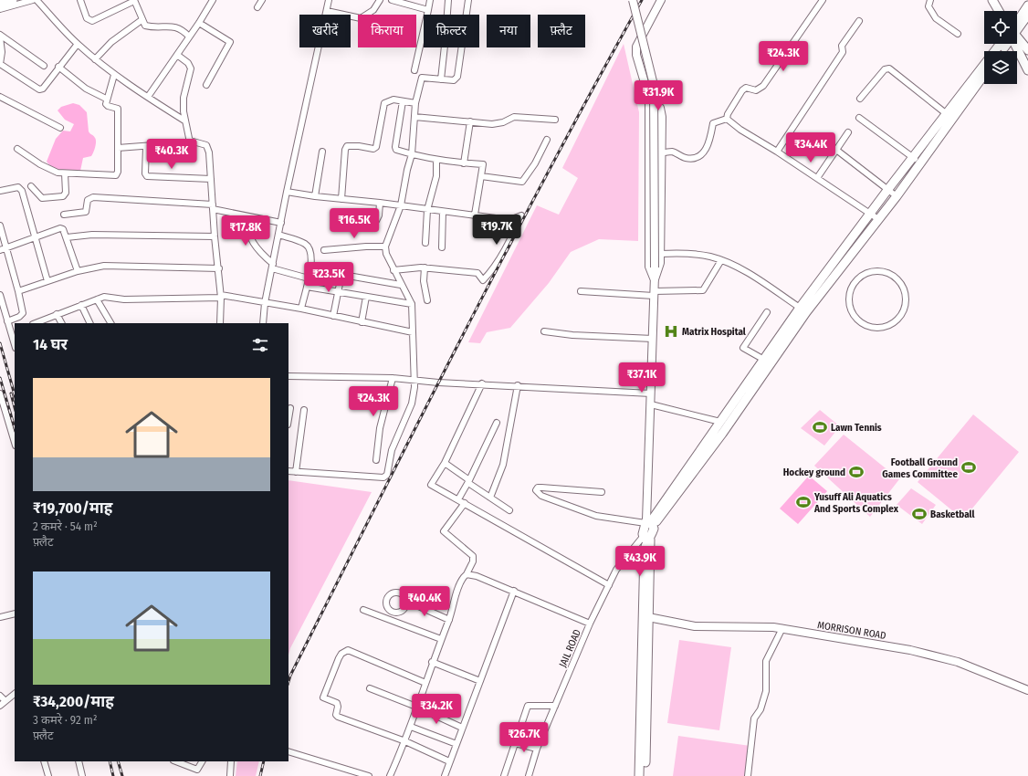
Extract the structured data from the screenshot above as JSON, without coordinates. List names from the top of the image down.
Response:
{
  "streets": {
    "street": ["MORRISON ROAD", "JAIL ROAD"]
  },
  "places": {
    "hospital": ["Matrix Hospital"],
    "sports": [
      "Lawn Tennis",
      "Football Ground Games Committee",
      "Hockey ground",
      "Yusuff Ali Aquatics And Sports Complex",
      "Basketball"
    ]
  },
  "page": {
    "chip": [
      "खरीदें",
      "किराया",
      "फ़िल्टर",
      "नया",
      "फ़्लैट"
    ],
    "price": [
      "₹24.3K",
      "₹31.9K",
      "₹34.4K",
      "₹40.3K",
      "₹16.5K",
      "₹19.7K",
      "₹17.8K",
      "₹23.5K",
      "₹37.1K",
      "₹24.3K",
      "₹43.9K",
      "₹40.4K",
      "₹34.2K",
      "₹26.7K"
    ],
    "heading": "14 घर",
    "list": [
      {
        "name": "₹19,700/माह",
        "note": "2 कमरे · 54 m² · फ़्लैट"
      },
      {
        "name": "₹34,200/माह",
        "note": "3 कमरे · 92 m² · फ़्लैट"
      }
    ]
  }
}
